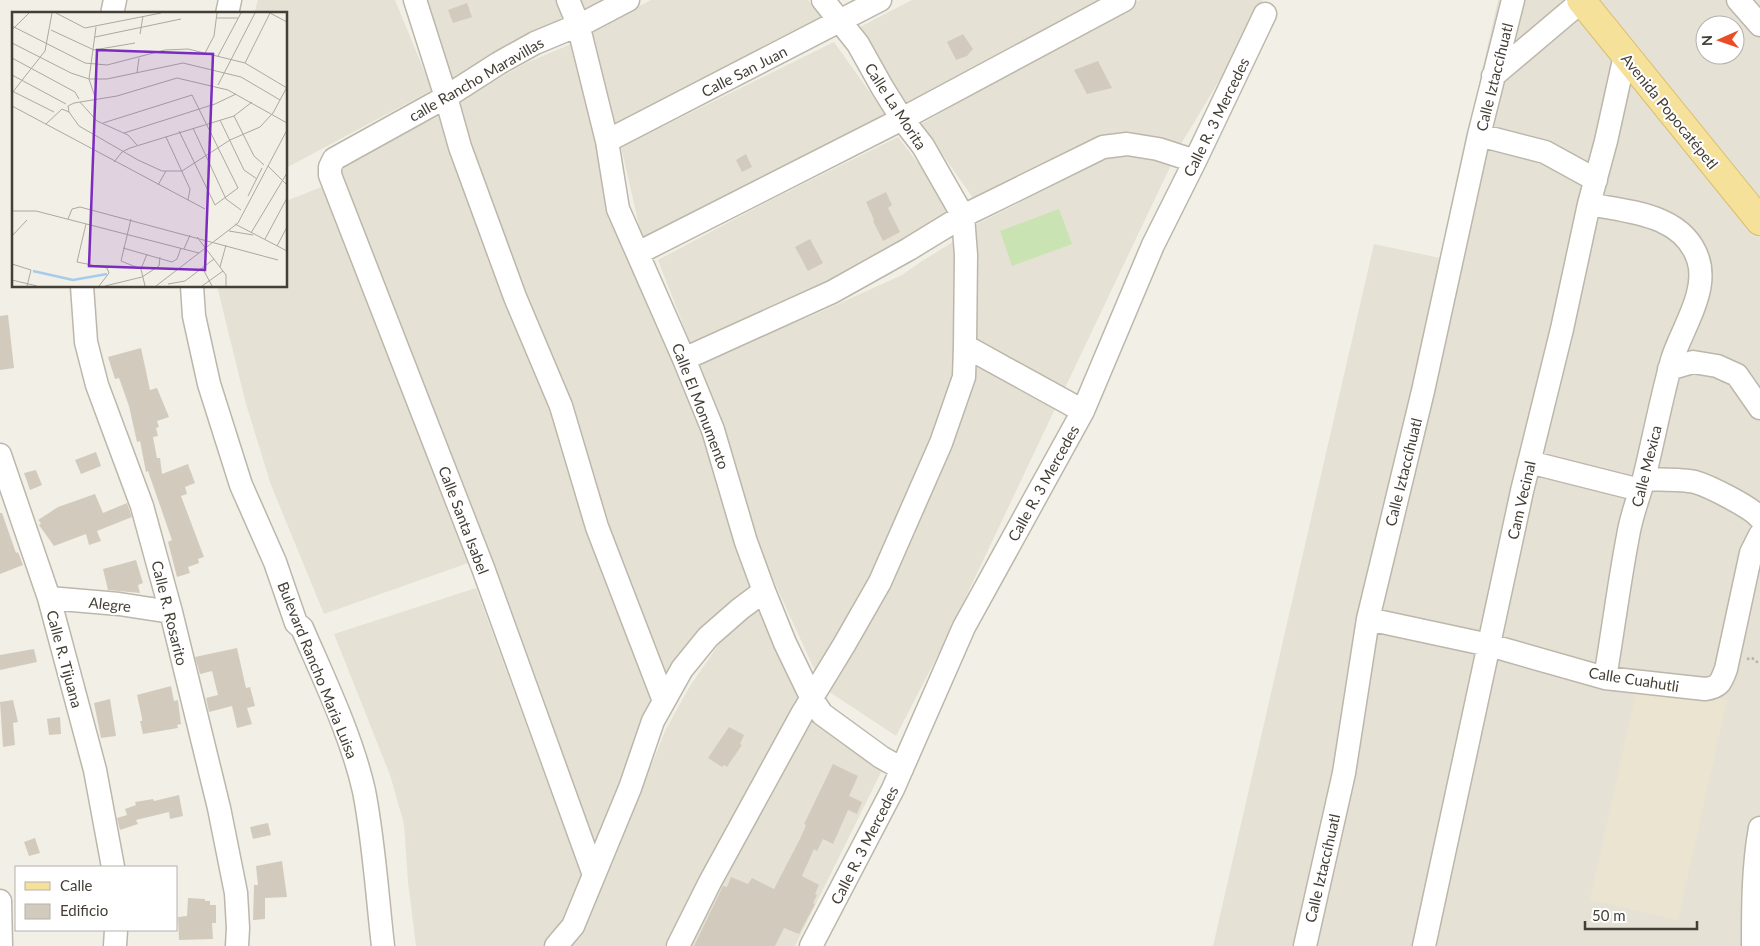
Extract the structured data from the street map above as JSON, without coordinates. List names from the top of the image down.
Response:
{
  "streets": {
    "main road": ["Avenida Popocatépetl"],
    "street": [
      "Calle San Juan",
      "Calle Iztaccíhuatl",
      "calle Rancho Maravillas",
      "Calle La Morita",
      "Calle R. 3 Mercedes",
      "Calle El Monumento",
      "Calle Mexica",
      "Cam Vecinal",
      "Calle Santa Isabel",
      "Alegre",
      "Calle R. Rosarito",
      "Calle R. Tijuana",
      "Bulevard Rancho Maria Luisa",
      "Calle Cuahutli"
    ]
  },
  "crossings": [
    ["Calle San Juan", "Calle La Morita"],
    ["Calle San Juan", "Calle El Monumento"],
    ["Calle Iztaccíhuatl", "Calle Cuahutli"],
    ["calle Rancho Maravillas", "Calle El Monumento"],
    ["calle Rancho Maravillas", "Calle Santa Isabel"],
    ["Avenida Popocatépetl", "Cam Vecinal"],
    ["Calle R. 3 Mercedes", "Calle El Monumento"],
    ["Calle Mexica", "Cam Vecinal"],
    ["Calle Mexica", "Calle Cuahutli"],
    ["Cam Vecinal", "Calle Cuahutli"],
    ["Alegre", "Calle R. Rosarito"],
    ["Alegre", "Calle R. Tijuana"]
  ],
  "legend": ["Calle", "Edificio"],
  "scale_bar": "50 m",
  "north": "left"
}
